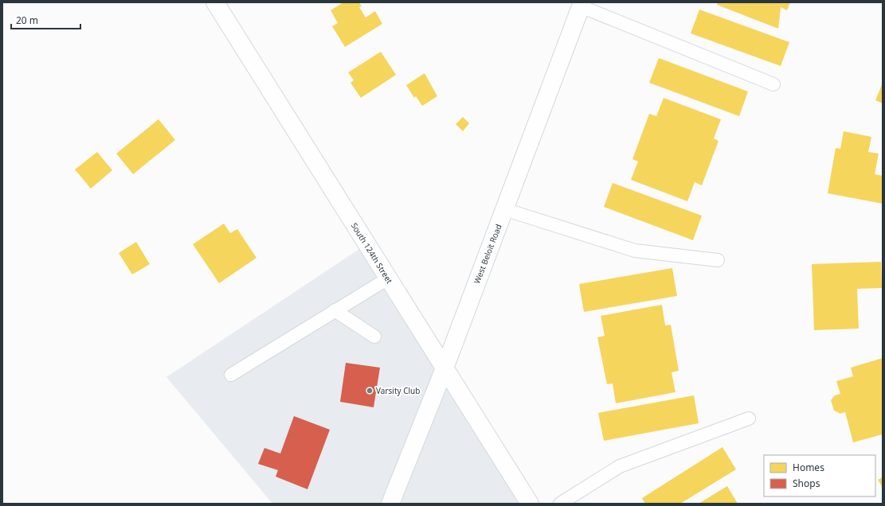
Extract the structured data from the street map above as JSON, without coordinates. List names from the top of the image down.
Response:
{
  "streets": {
    "street": ["South 124th Street", "West Beloit Road"]
  },
  "crossings": [
    ["South 124th Street", "West Beloit Road"]
  ],
  "places": ["Varsity Club"],
  "legend": ["Homes", "Shops"],
  "scale_bar": "20 m"
}
